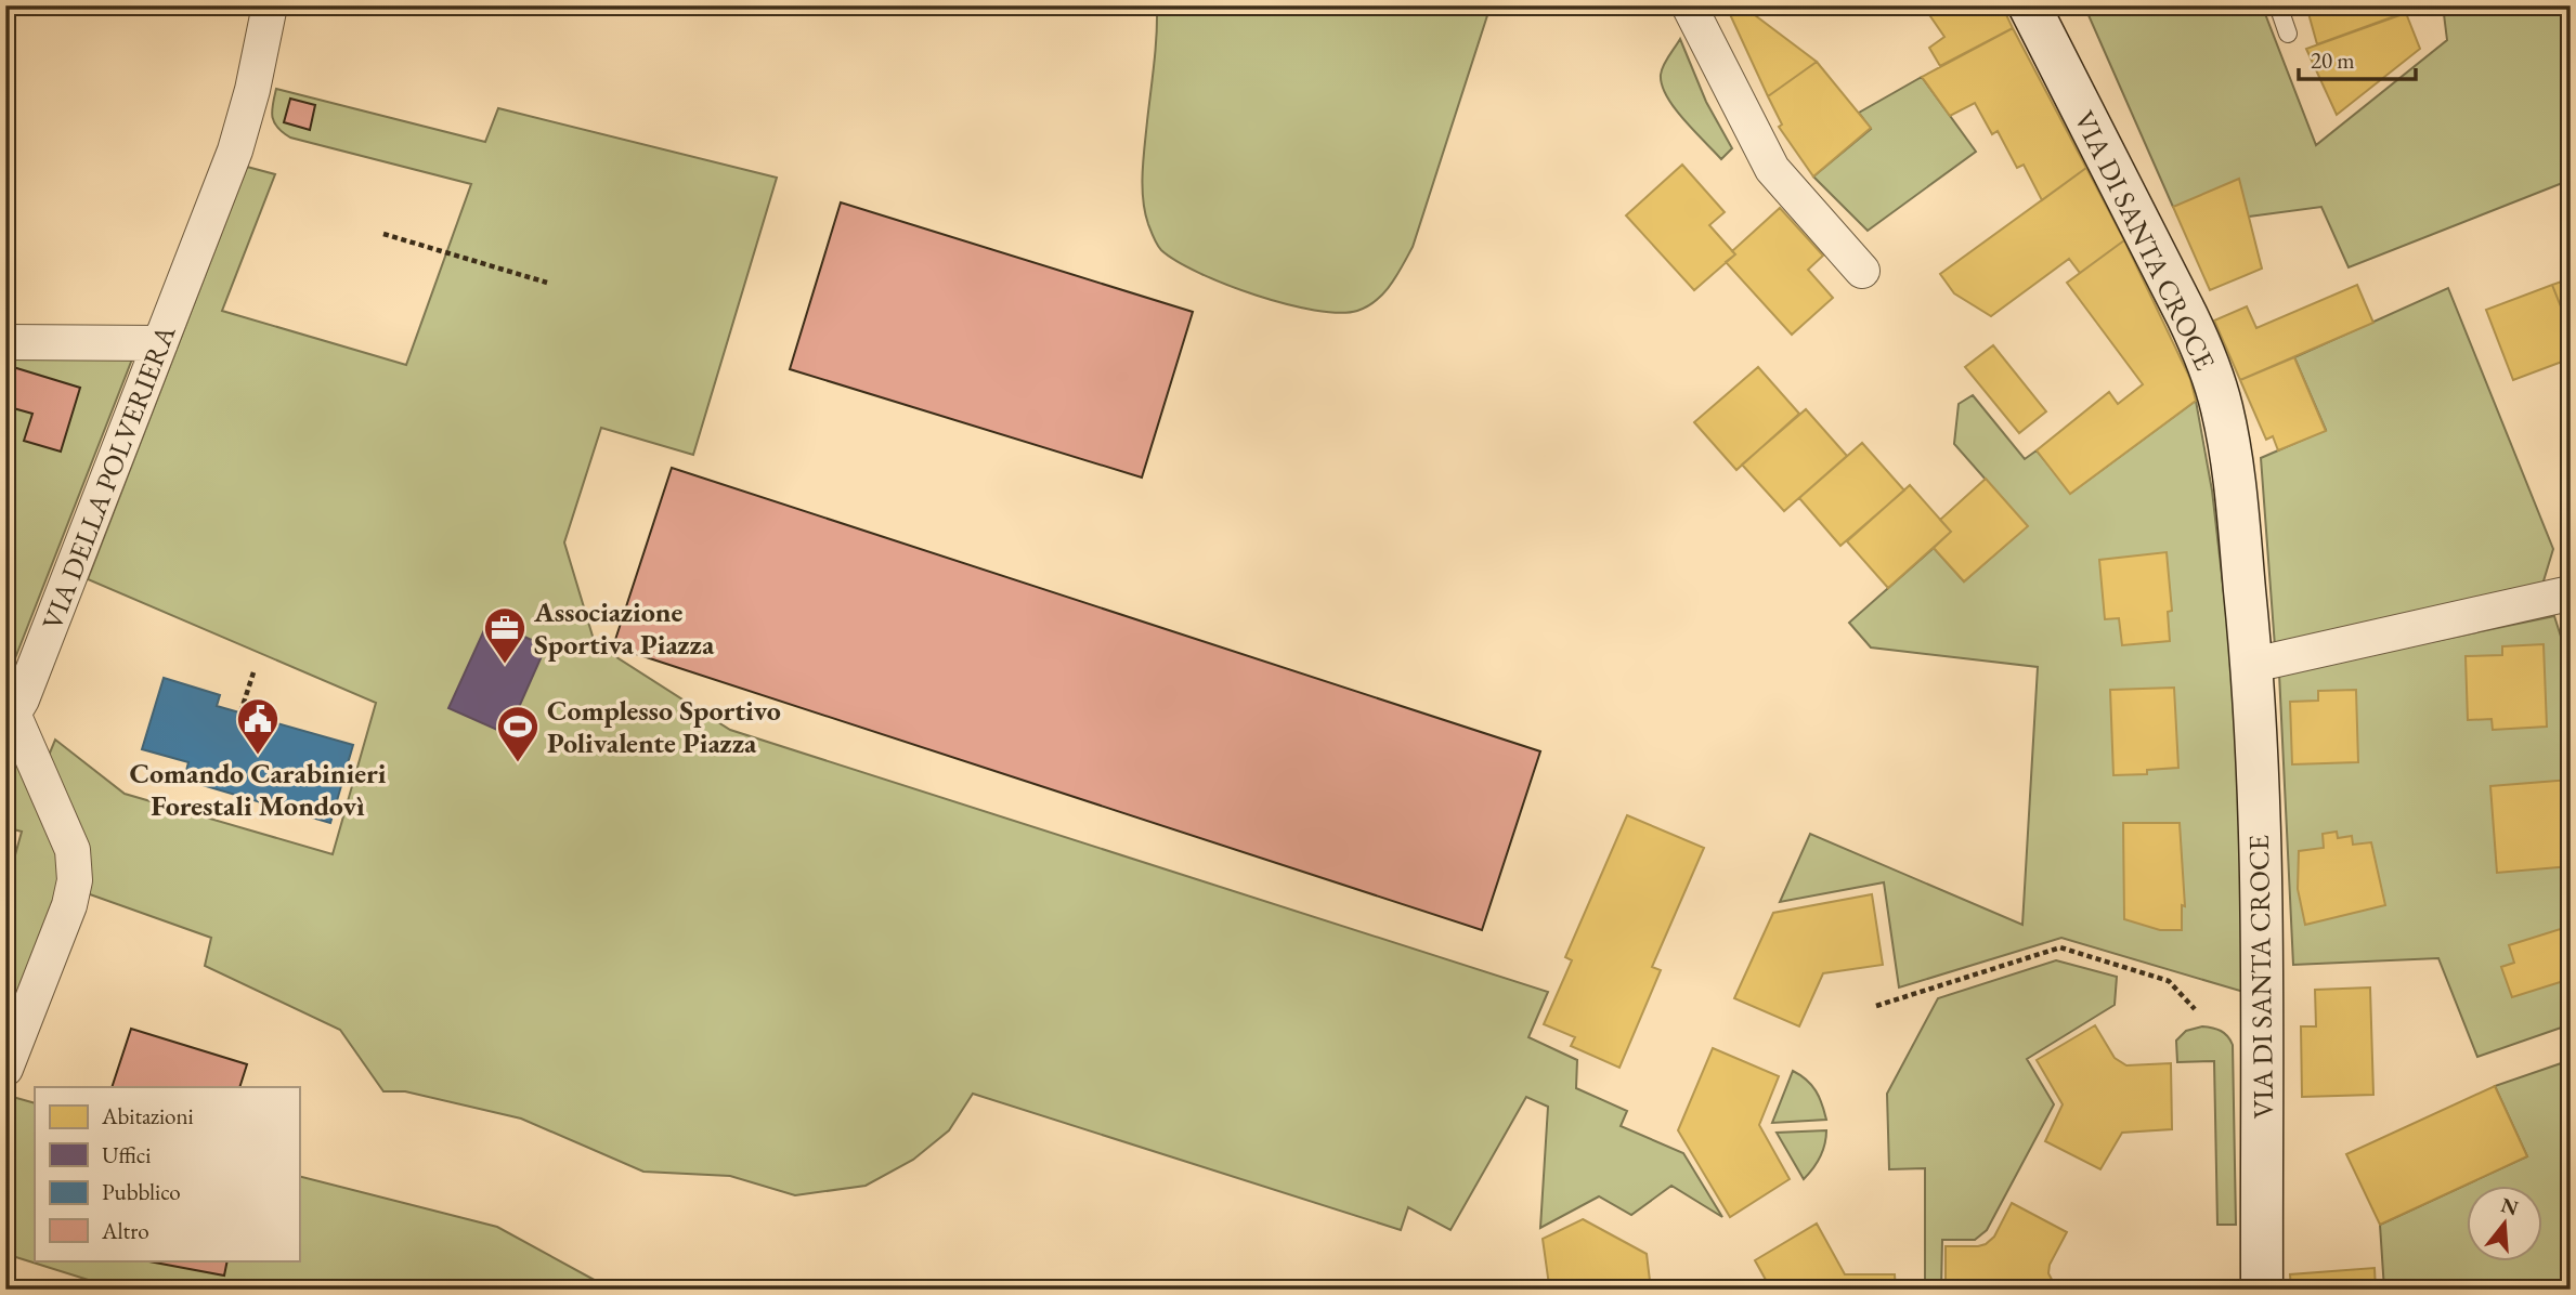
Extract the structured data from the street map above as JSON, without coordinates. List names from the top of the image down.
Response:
{
  "streets": {
    "main road": ["VIA DI SANTA CROCE"],
    "street": ["VIA DELLA POLVERIERA"]
  },
  "places": {
    "office": ["Associazione Sportiva Piazza"],
    "public building": ["Comando Carabinieri Forestali Mondovì"],
    "sports": ["Complesso Sportivo Polivalente Piazza"]
  },
  "legend": [
    "Abitazioni",
    "Uffici",
    "Pubblico",
    "Altro"
  ],
  "scale_bar": "20 m",
  "north": "top"
}
